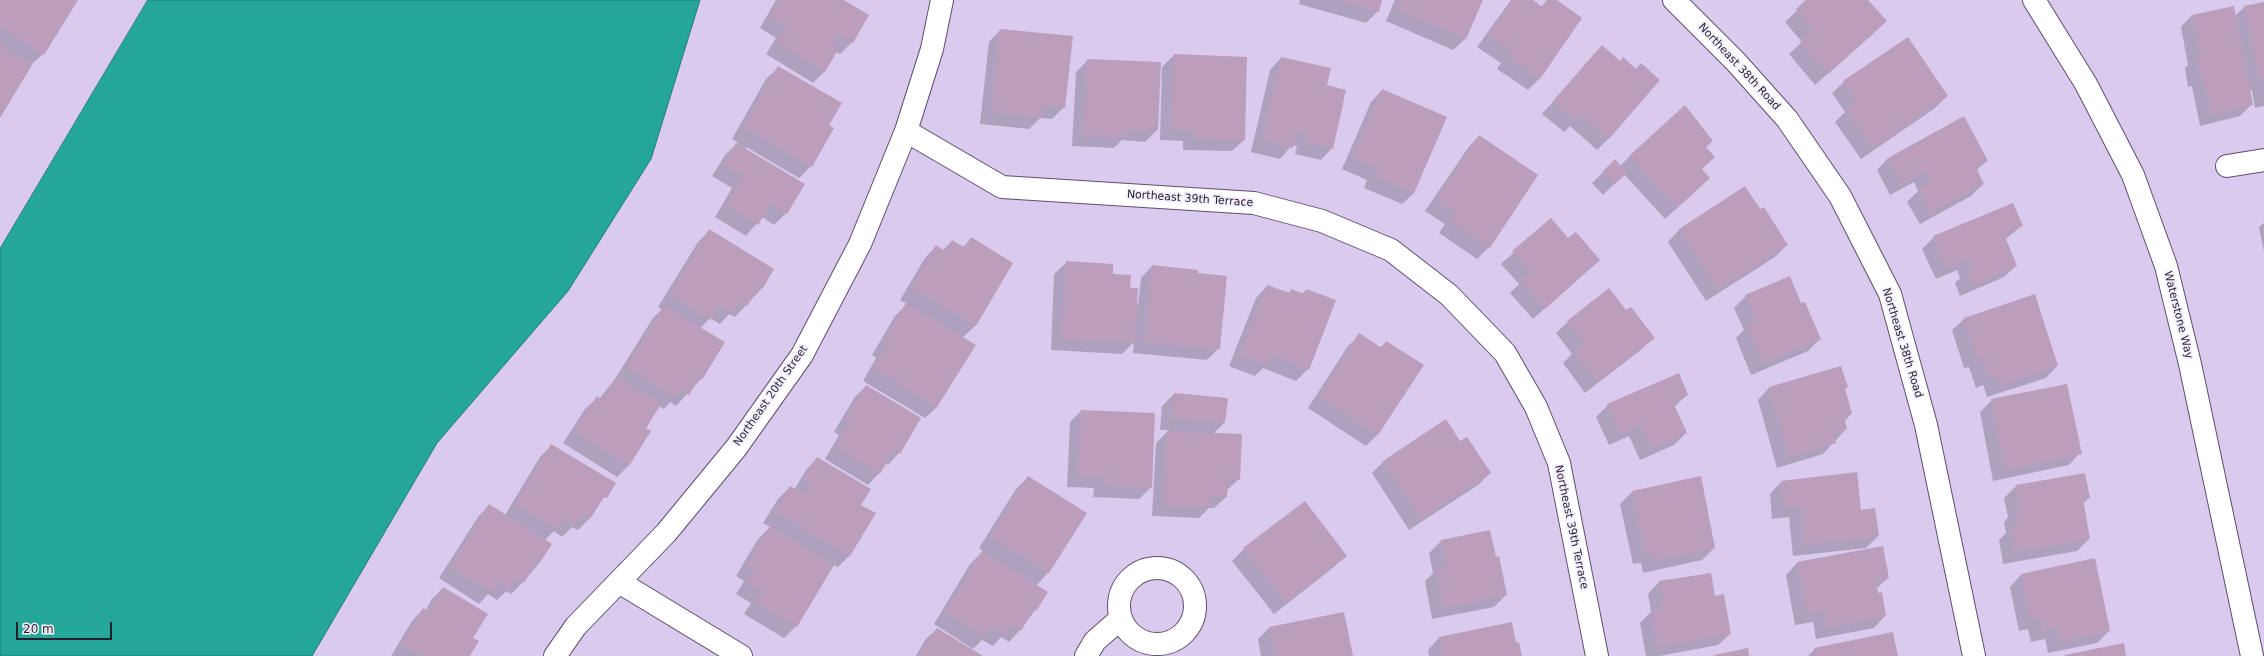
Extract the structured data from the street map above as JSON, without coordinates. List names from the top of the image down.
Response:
{
  "streets": {
    "street": [
      "Northeast 38th Road",
      "Northeast 39th Terrace",
      "Waterstone Way",
      "Northeast 20th Street"
    ]
  },
  "crossings": [
    ["Northeast 39th Terrace", "Northeast 20th Street"]
  ],
  "scale_bar": "20 m"
}
